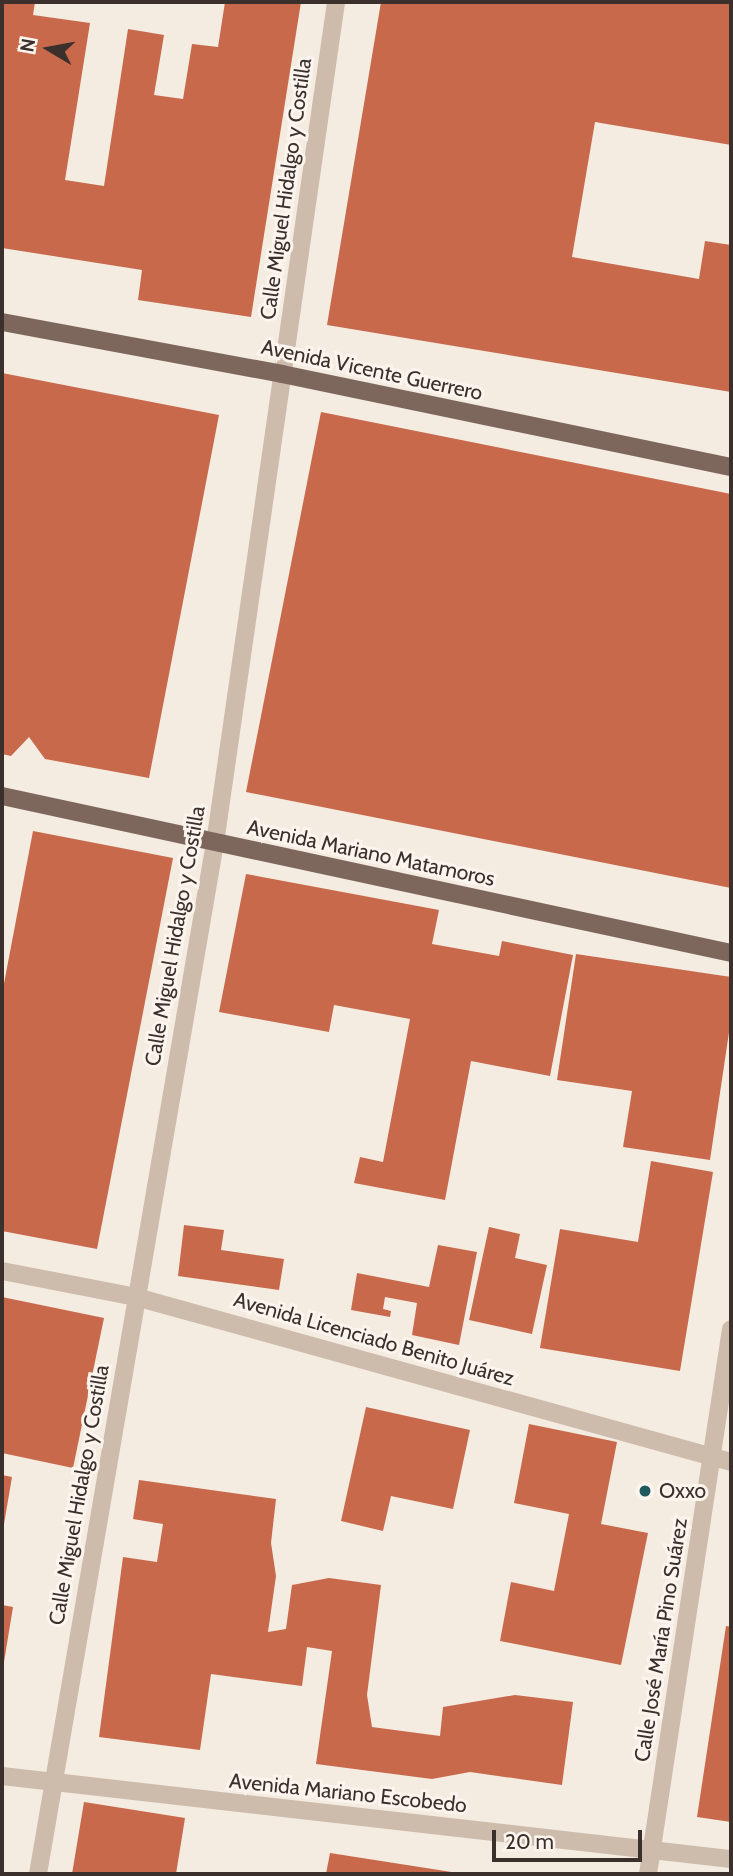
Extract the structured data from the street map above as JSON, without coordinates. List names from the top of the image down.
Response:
{
  "streets": {
    "main road": ["Avenida Vicente Guerrero", "Avenida Mariano Matamoros"],
    "street": [
      "Calle Miguel Hidalgo y Costilla",
      "Avenida Licenciado Benito Juárez",
      "Calle José María Pino Suárez",
      "Avenida Mariano Escobedo"
    ]
  },
  "crossings": [
    ["Calle Miguel Hidalgo y Costilla", "Avenida Vicente Guerrero"],
    ["Calle Miguel Hidalgo y Costilla", "Avenida Mariano Matamoros"],
    ["Calle Miguel Hidalgo y Costilla", "Avenida Licenciado Benito Juárez"],
    ["Calle Miguel Hidalgo y Costilla", "Avenida Mariano Escobedo"],
    ["Avenida Licenciado Benito Juárez", "Calle José María Pino Suárez"],
    ["Calle José María Pino Suárez", "Avenida Mariano Escobedo"]
  ],
  "places": ["Oxxo"],
  "scale_bar": "20 m",
  "north": "left"
}
